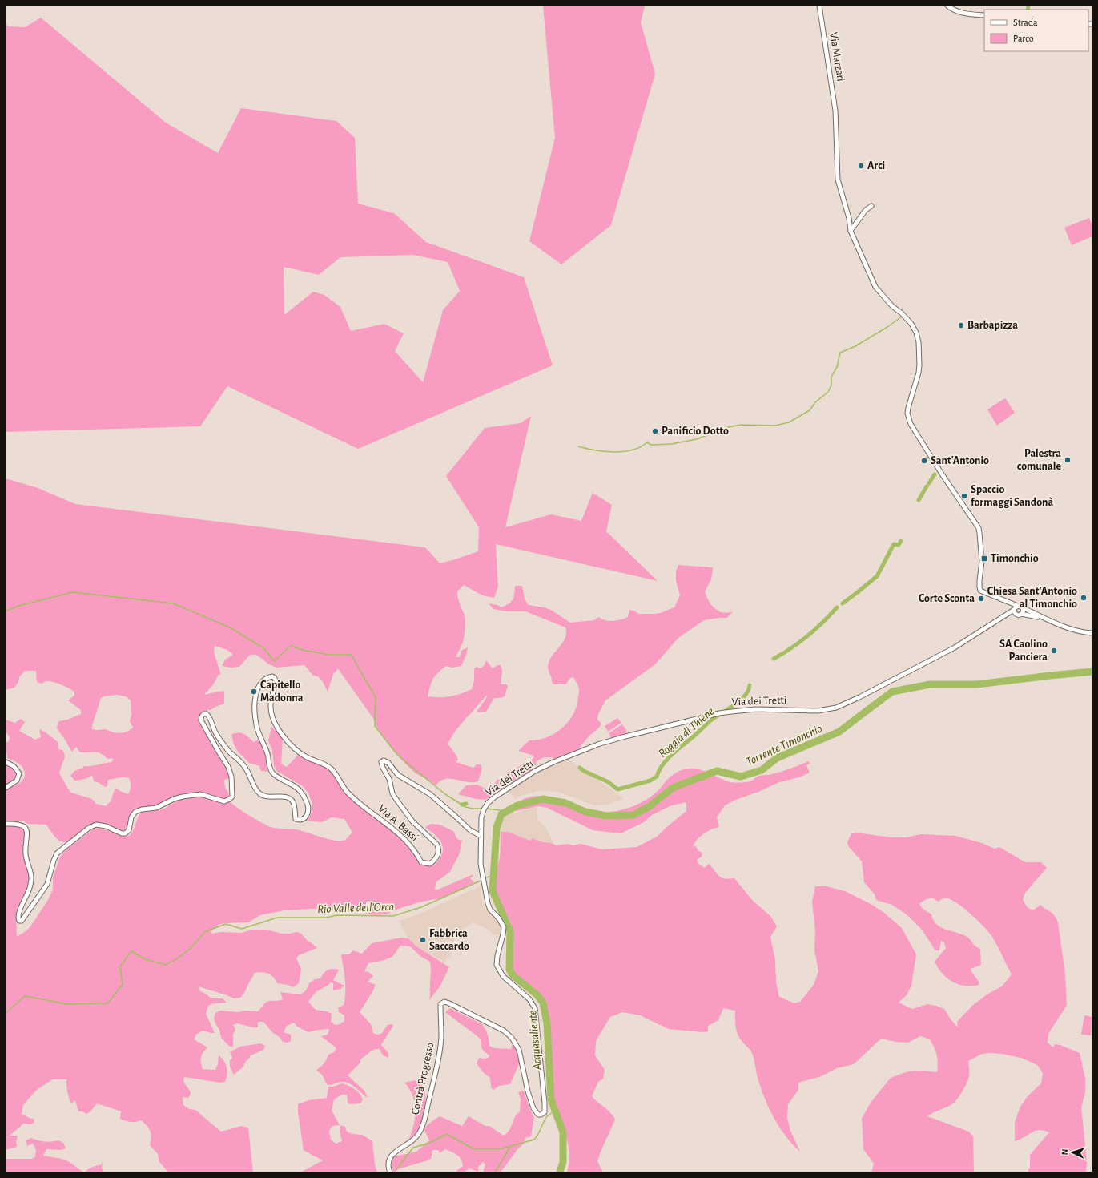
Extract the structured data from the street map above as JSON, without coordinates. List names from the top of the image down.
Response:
{
  "streets": {
    "street": [
      "Via Marzari",
      "Via dei Tretti",
      "Via A. Bassi",
      "Contrà Progresso"
    ]
  },
  "crossings": [
    ["Via Marzari", "Via dei Tretti"],
    ["Via dei Tretti", "Via A. Bassi"],
    ["Via dei Tretti", "Contrà Progresso"]
  ],
  "water": [
    "Roggia di Thiene",
    "Torrente Timonchio",
    "Rio Valle dell'Orco",
    "Acquasaliente"
  ],
  "places": {
    "other": [
      "Arci",
      "Barbapizza",
      "Panificio Dotto",
      "Palestra comunale",
      "Sant'Antonio",
      "Spaccio formaggi Sandonà",
      "Chiesa Sant'Antonio al Timonchio",
      "Corte Sconta",
      "SA Caolino Panciera",
      "Capitello Madonna",
      "Fabbrica Saccardo"
    ],
    "transit": ["Timonchio"]
  },
  "legend": ["Strada", "Parco"],
  "north": "left"
}
